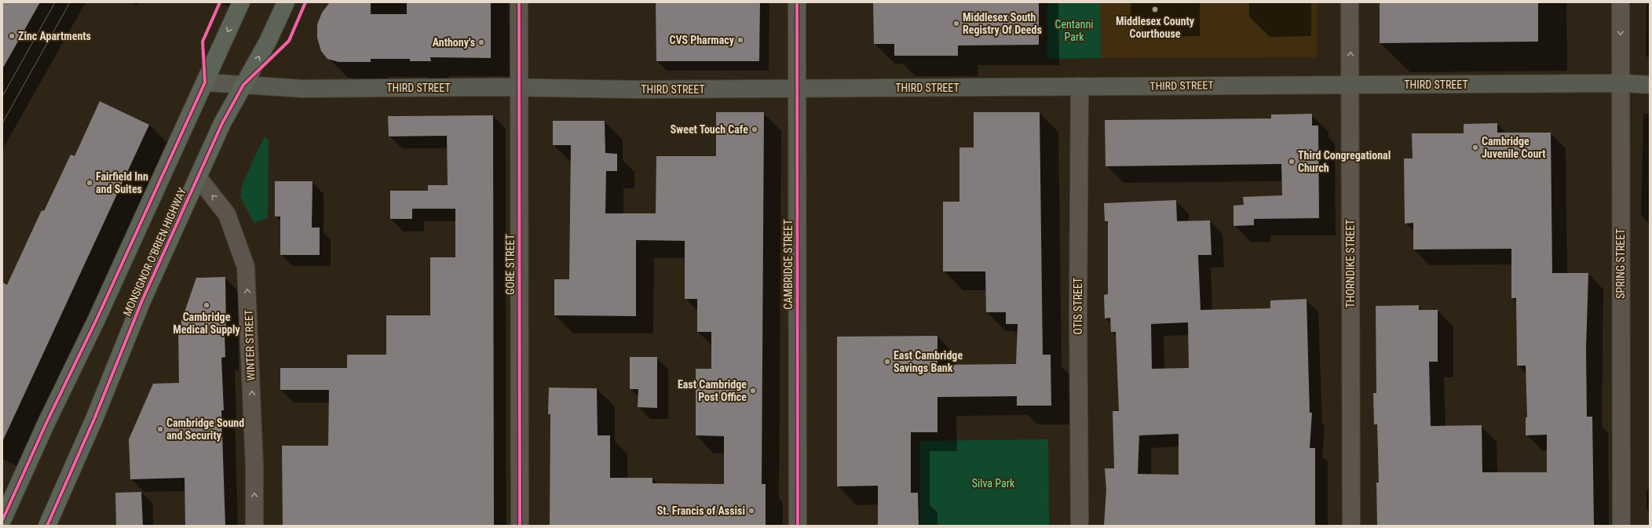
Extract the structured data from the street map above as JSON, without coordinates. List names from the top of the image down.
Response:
{
  "streets": {
    "highway": ["MONSIGNOR O'BRIEN HIGHWAY"],
    "main road": ["THIRD STREET", "CAMBRIDGE STREET"],
    "street": [
      "THORNDIKE STREET",
      "SPRING STREET",
      "GORE STREET",
      "OTIS STREET",
      "WINTER STREET"
    ]
  },
  "crossings": [
    ["THIRD STREET", "MONSIGNOR O'BRIEN HIGHWAY"],
    ["THIRD STREET", "THORNDIKE STREET"],
    ["THIRD STREET", "SPRING STREET"],
    ["THIRD STREET", "GORE STREET"],
    ["THIRD STREET", "CAMBRIDGE STREET"],
    ["THIRD STREET", "OTIS STREET"],
    ["MONSIGNOR O'BRIEN HIGHWAY", "WINTER STREET"]
  ],
  "one_way": ["WINTER STREET"],
  "parks": ["Centanni Park", "Silva Park"],
  "places": [
    "Middlesex County Courthouse",
    "Middlesex South Registry Of Deeds",
    "Zinc Apartments",
    "CVS Pharmacy",
    "Anthony's",
    "Sweet Touch Cafe",
    "Cambridge Juvenile Court",
    "Third Congregational Church",
    "Fairfield Inn and Suites",
    "Cambridge Medical Supply",
    "East Cambridge Savings Bank",
    "East Cambridge Post Office",
    "Cambridge Sound and Security",
    "St. Francis of Assisi"
  ]
}
